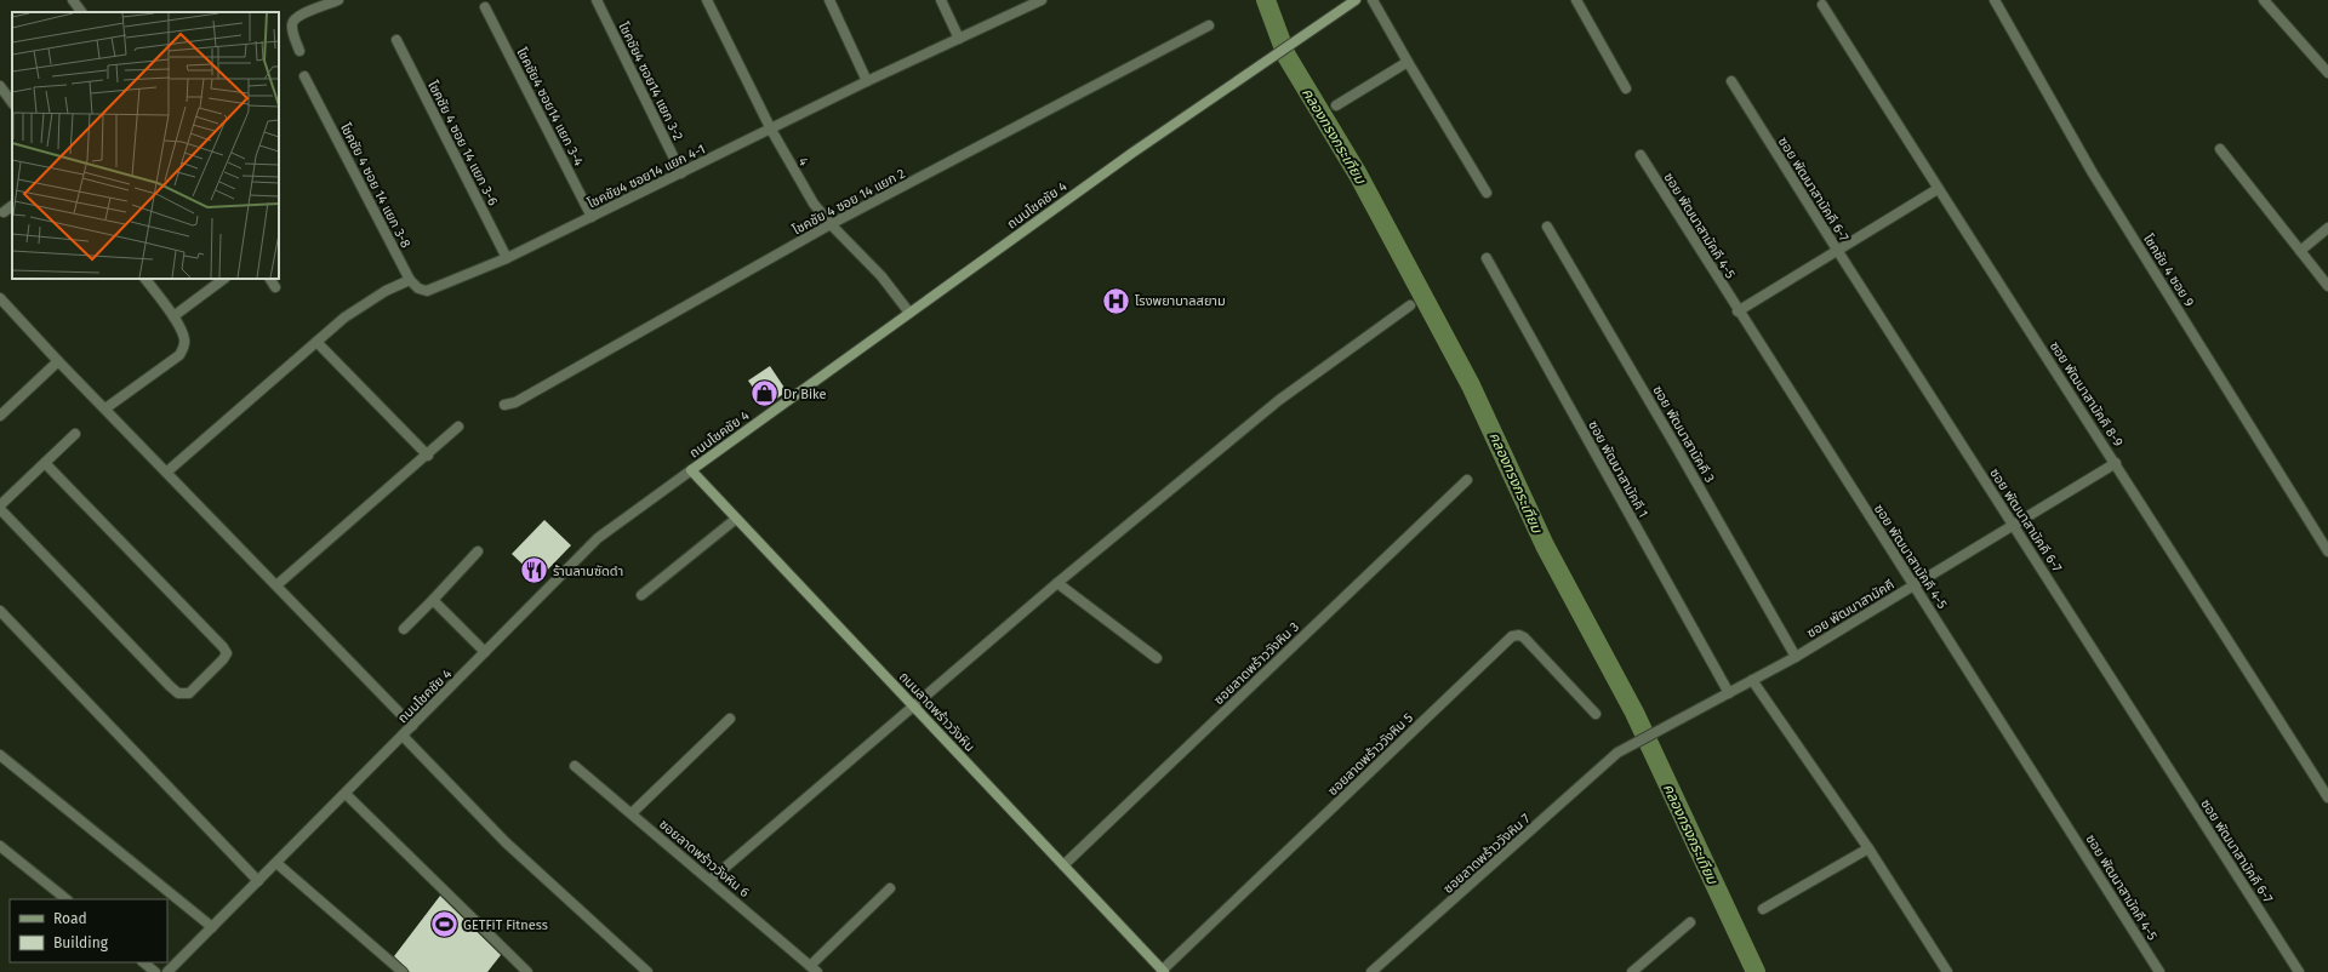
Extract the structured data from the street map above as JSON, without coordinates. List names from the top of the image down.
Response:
{
  "streets": {
    "main road": ["ถนนโชคชัย 4", "ถนนลาดพร้าววังหิน"],
    "street": [
      "โชคชัย4 ซอย14 แยก 3-2",
      "โชคชัย4 ซอย14 แยก 3-4",
      "โชคชัย 4 ซอย 14 แยก 3-6",
      "4",
      "โชคชัย4 ซอย14 แยก 4-1",
      "โชคชัย 4 ซอย 14 แยก 3-8",
      "ซอย พัฒนาสามัคคี 6-7",
      "โชคชัย 4 ซอย 14 แยก 2",
      "ซอย พัฒนาสามัคคี 4-5",
      "โชคชัย 4 ซอย 9",
      "ซอย พัฒนาสามัคคี 8-9",
      "ซอย พัฒนาสามัคคี 3",
      "ซอย พัฒนาสามัคคี 1",
      "ซอย พัฒนาสามัคคี",
      "ซอยลาดพร้าววังหิน 3",
      "ซอยลาดพร้าววังหิน 5",
      "ซอยลาดพร้าววังหิน 7",
      "ซอยลาดพร้าววังหิน 6"
    ]
  },
  "crossings": [
    ["โชคชัย4 ซอย14 แยก 3-2", "โชคชัย4 ซอย14 แยก 4-1"],
    ["โชคชัย4 ซอย14 แยก 3-4", "โชคชัย4 ซอย14 แยก 4-1"],
    ["โชคชัย 4 ซอย 14 แยก 3-6", "โชคชัย4 ซอย14 แยก 4-1"],
    ["4", "โชคชัย4 ซอย14 แยก 4-1"],
    ["4", "โชคชัย 4 ซอย 14 แยก 2"],
    ["4", "ถนนโชคชัย 4"],
    ["โชคชัย4 ซอย14 แยก 4-1", "โชคชัย 4 ซอย 14 แยก 3-8"],
    ["ซอย พัฒนาสามัคคี 6-7", "ซอย พัฒนาสามัคคี"],
    ["ถนนโชคชัย 4", "ถนนลาดพร้าววังหิน"],
    ["ซอย พัฒนาสามัคคี 4-5", "ซอย พัฒนาสามัคคี"],
    ["ซอย พัฒนาสามัคคี 8-9", "ซอย พัฒนาสามัคคี"],
    ["ซอย พัฒนาสามัคคี 3", "ซอย พัฒนาสามัคคี"],
    ["ซอย พัฒนาสามัคคี 1", "ซอย พัฒนาสามัคคี"],
    ["ซอย พัฒนาสามัคคี", "ซอยลาดพร้าววังหิน 7"],
    ["ซอยลาดพร้าววังหิน 3", "ถนนลาดพร้าววังหิน"],
    ["ถนนลาดพร้าววังหิน", "ซอยลาดพร้าววังหิน 5"]
  ],
  "water": ["คลองทรงกระเทียม"],
  "places": {
    "hospital": ["โรงพยาบาลสยาม"],
    "shop": ["Dr Bike"],
    "restaurant": ["ร้านลาบซัดดำ"],
    "sports": ["GETFiT Fitness"]
  },
  "legend": ["Road", "Building"]
}
